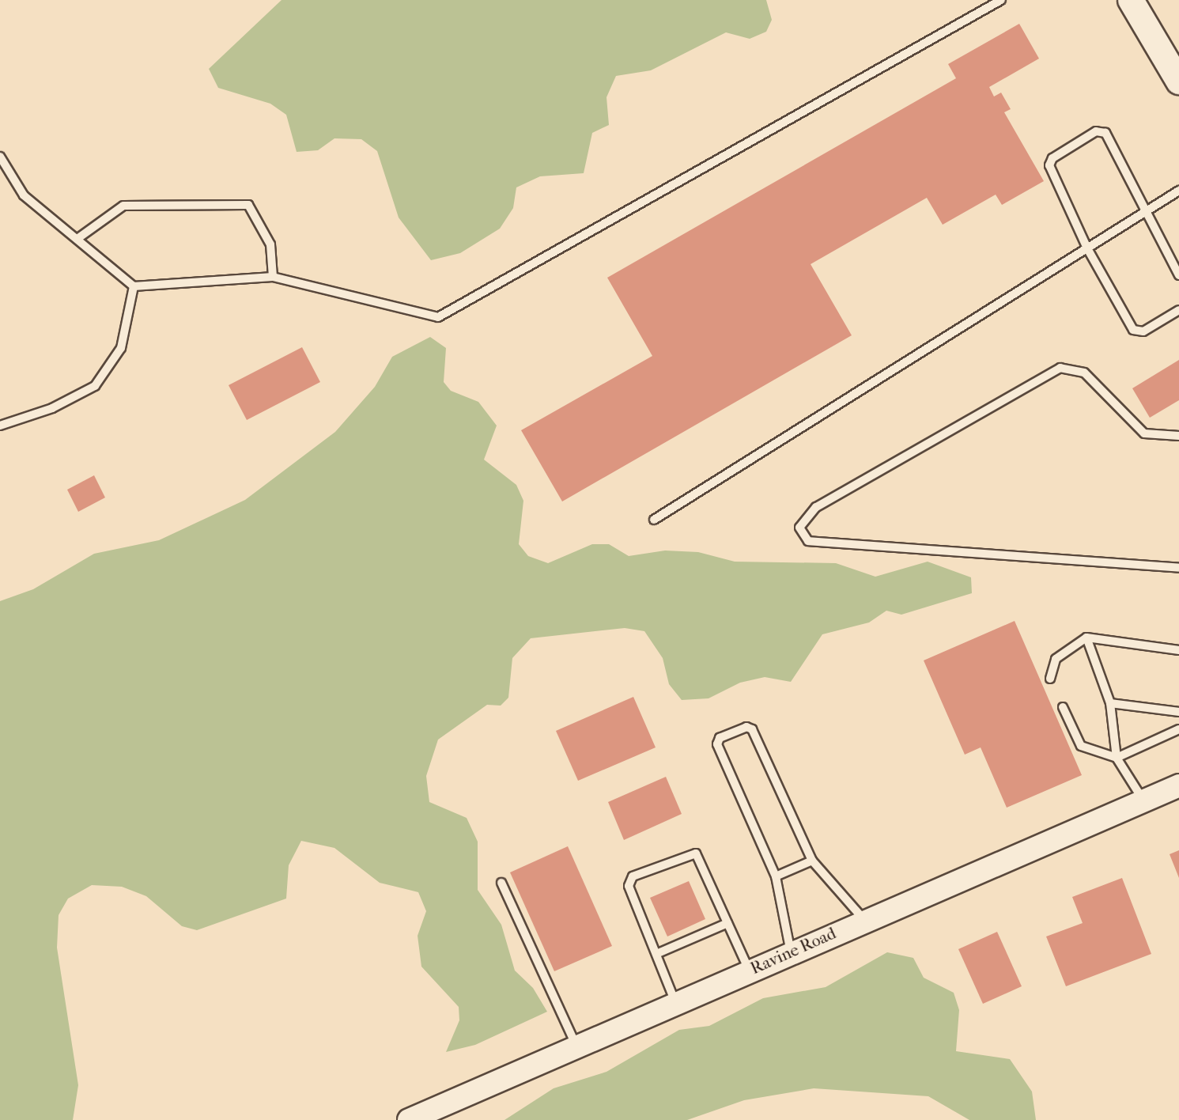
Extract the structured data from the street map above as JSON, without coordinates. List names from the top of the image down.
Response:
{
  "streets": {
    "street": ["Ravine Road"]
  }
}
